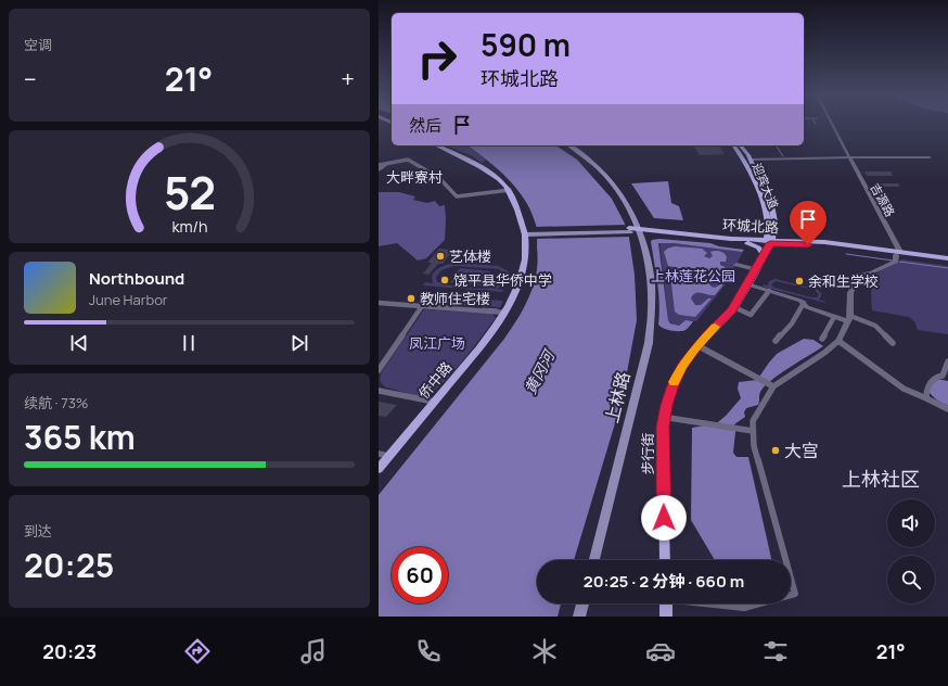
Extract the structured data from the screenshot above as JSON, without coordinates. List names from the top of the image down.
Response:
{
  "streets": {
    "main road": [
      "迎宾大道",
      "环城北路",
      "侨中路",
      "上林路",
      "步行街"
    ],
    "street": ["吉源路"]
  },
  "crossings": [
    ["迎宾大道", "环城北路"],
    ["迎宾大道", "步行街"],
    ["吉源路", "环城北路"],
    ["环城北路", "侨中路"],
    ["环城北路", "上林路"],
    ["环城北路", "步行街"]
  ],
  "districts": ["大畔寮村", "上林社区"],
  "water": ["黄冈河"],
  "parks": ["上林莲花公园", "凤江广场"],
  "places": [
    "艺体楼",
    "饶平县华侨中学",
    "余和生学校",
    "教师住宅楼",
    "大宫"
  ],
  "page": {
    "tile": [
      "空调",
      ["续航 · 73%", "365 km"],
      ["到达", "20:25"]
    ],
    "turn": ["590 m", "环城北路"],
    "heat": ["−", "21°", "+"],
    "then": "然后",
    "song": ["Northbound", "June Harbor"],
    "limit": "60",
    "trip": "20:25 · 2 分钟 · 660 m",
    "tabs": ["20:23", "21°"],
    "gauge": ["52", "km/h"]
  }
}
